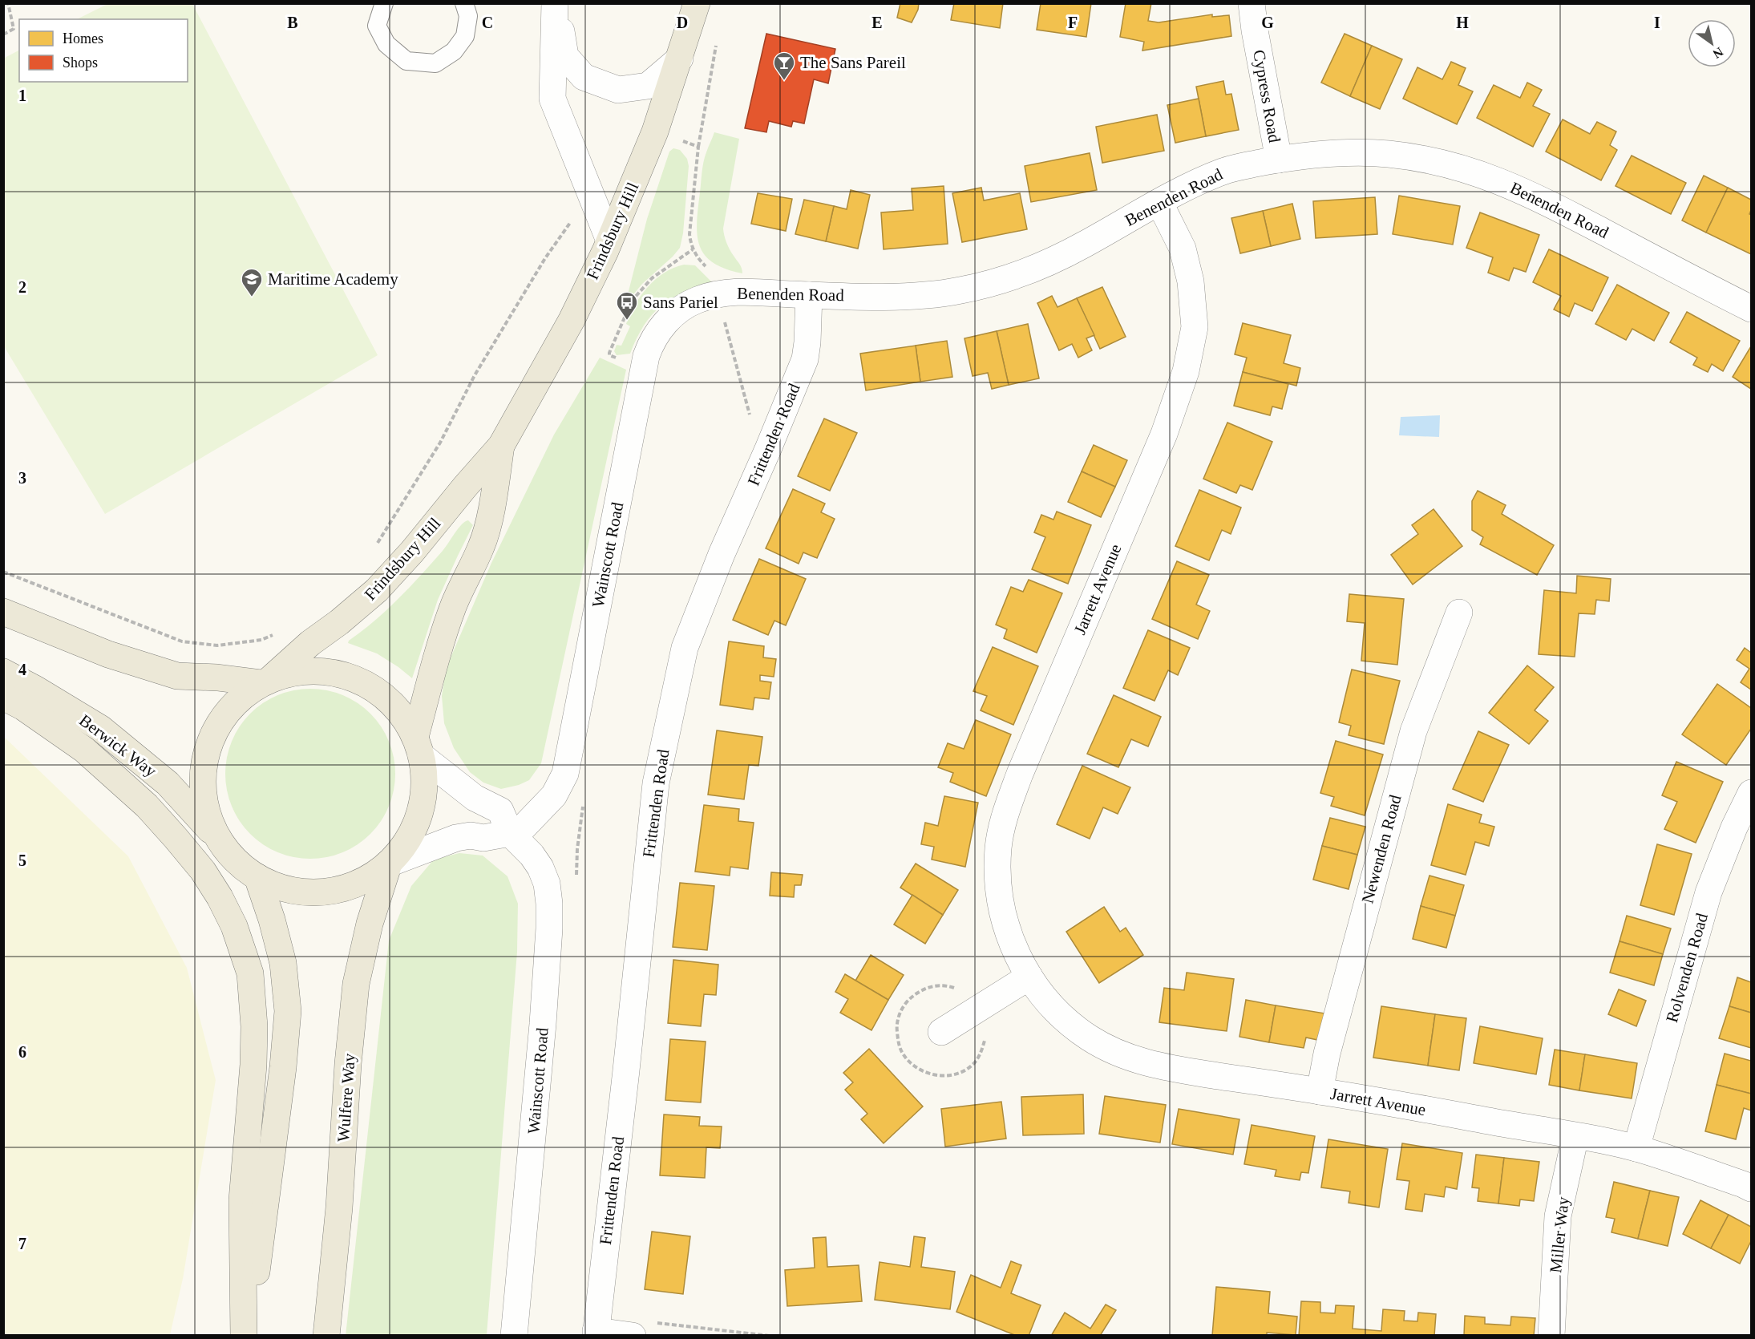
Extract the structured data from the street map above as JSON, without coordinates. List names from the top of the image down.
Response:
{
  "streets": {
    "main road": ["Frindsbury Hill", "Berwick Way", "Wulfere Way"],
    "street": [
      "Cypress Road",
      "Benenden Road",
      "Frittenden Road",
      "Wainscott Road",
      "Jarrett Avenue",
      "Newenden Road",
      "Rolvenden Road",
      "Miller Way"
    ]
  },
  "crossings": [
    ["Cypress Road", "Benenden Road"],
    ["Benenden Road", "Frittenden Road"],
    ["Benenden Road", "Wainscott Road"],
    ["Benenden Road", "Jarrett Avenue"],
    ["Frindsbury Hill", "Wainscott Road"],
    ["Jarrett Avenue", "Newenden Road"],
    ["Jarrett Avenue", "Rolvenden Road"],
    ["Jarrett Avenue", "Miller Way"]
  ],
  "places": {
    "bar": ["The Sans Pareil"],
    "school or university": ["Maritime Academy"],
    "bus stop": ["Sans Pariel"]
  },
  "legend": ["Homes", "Shops"],
  "north": "bottom right",
  "grid": {
    "columns": [
      "B",
      "C",
      "D",
      "E",
      "F",
      "G",
      "H",
      "I"
    ],
    "rows": [
      "1",
      "2",
      "3",
      "4",
      "5",
      "6",
      "7"
    ]
  }
}
